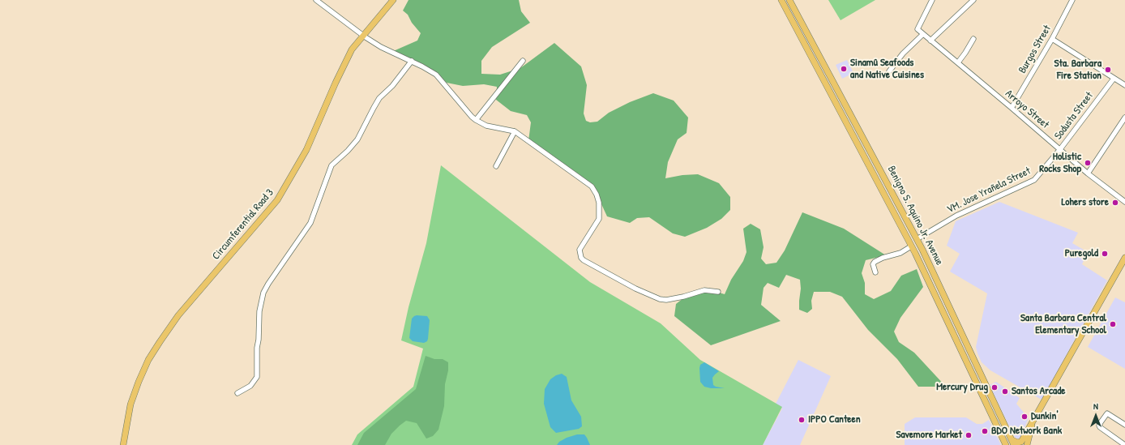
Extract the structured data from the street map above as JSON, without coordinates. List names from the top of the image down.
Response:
{
  "streets": {
    "main road": ["Benigno S. Aquino Jr. Avenue", "Circumferential Road 3"],
    "street": [
      "Burgos Street",
      "Arroyo Street",
      "Sodusta Street",
      "VM. Jose Yrañela Street"
    ]
  },
  "crossings": [
    ["Burgos Street", "Arroyo Street"],
    ["Arroyo Street", "Sodusta Street"],
    ["Arroyo Street", "VM. Jose Yrañela Street"],
    ["Sodusta Street", "VM. Jose Yrañela Street"],
    ["VM. Jose Yrañela Street", "Benigno S. Aquino Jr. Avenue"]
  ],
  "places": [
    "Sinamû Seafoods and Native Cuisines",
    "Sta. Barbara Fire Station",
    "Holistic Rocks Shop",
    "Lohers store",
    "Puregold",
    "Santa Barbara Central Elementary School",
    "Mercury Drug",
    "Santos Arcade",
    "Dunkin'",
    "IPPO Canteen",
    "BDO Network Bank",
    "Savemore Market"
  ],
  "north": "top"
}
